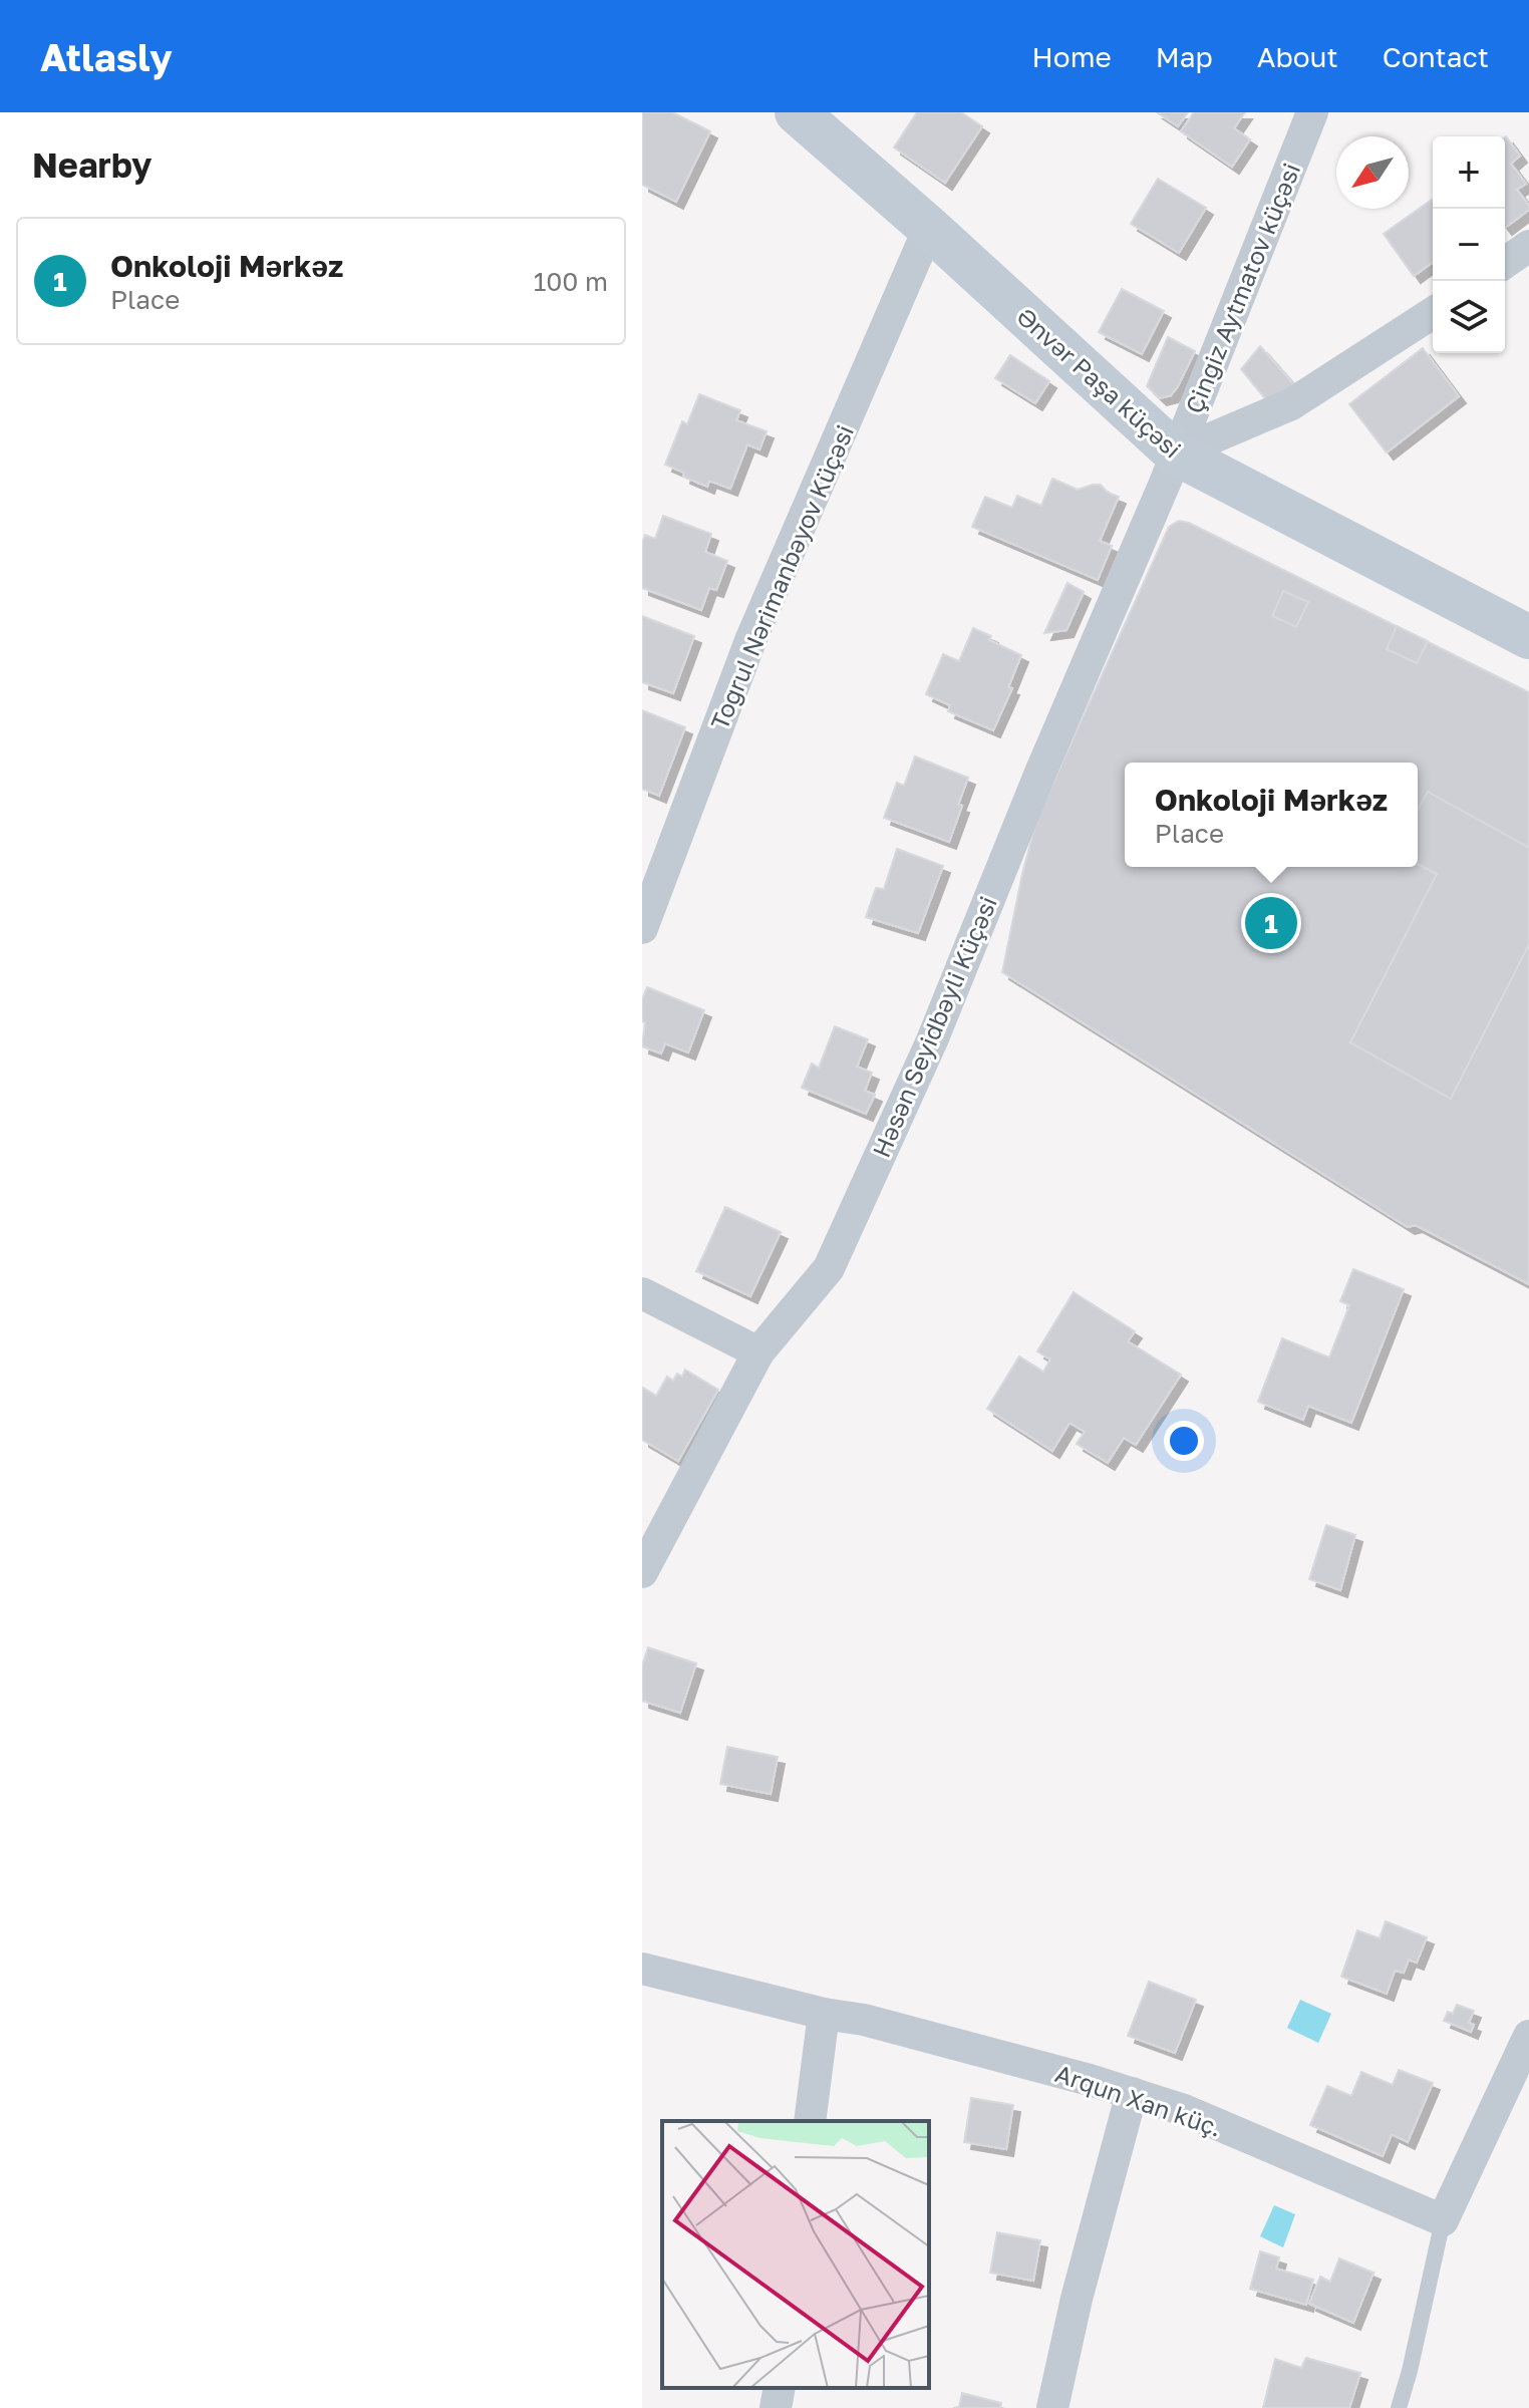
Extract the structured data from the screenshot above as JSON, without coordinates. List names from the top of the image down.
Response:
{
  "streets": {
    "street": [
      "Çingiz Aytmatov küçəsi",
      "Ənvər Paşa küçəsi",
      "Toğrul Nərimanbəyov Küçəsi",
      "Həsən Seyidbəyli Küçəsi",
      "Arqun Xan küç."
    ]
  },
  "crossings": [
    ["Çingiz Aytmatov küçəsi", "Ənvər Paşa küçəsi"],
    ["Çingiz Aytmatov küçəsi", "Həsən Seyidbəyli Küçəsi"],
    ["Ənvər Paşa küçəsi", "Toğrul Nərimanbəyov Küçəsi"],
    ["Ənvər Paşa küçəsi", "Həsən Seyidbəyli Küçəsi"]
  ],
  "north": "bottom left",
  "page": {
    "header": "Atlasly",
    "nav": [
      "Home",
      "Map",
      "About",
      "Contact"
    ],
    "heading": "Nearby",
    "map_buttons": ["+", "−"],
    "list": [
      {
        "mark": "1",
        "name": "Onkoloji Mərkəz",
        "note": "Place",
        "value": "100 m"
      }
    ],
    "popup": ["Onkoloji Mərkəz", "Place"],
    "pins": "1"
  }
}
